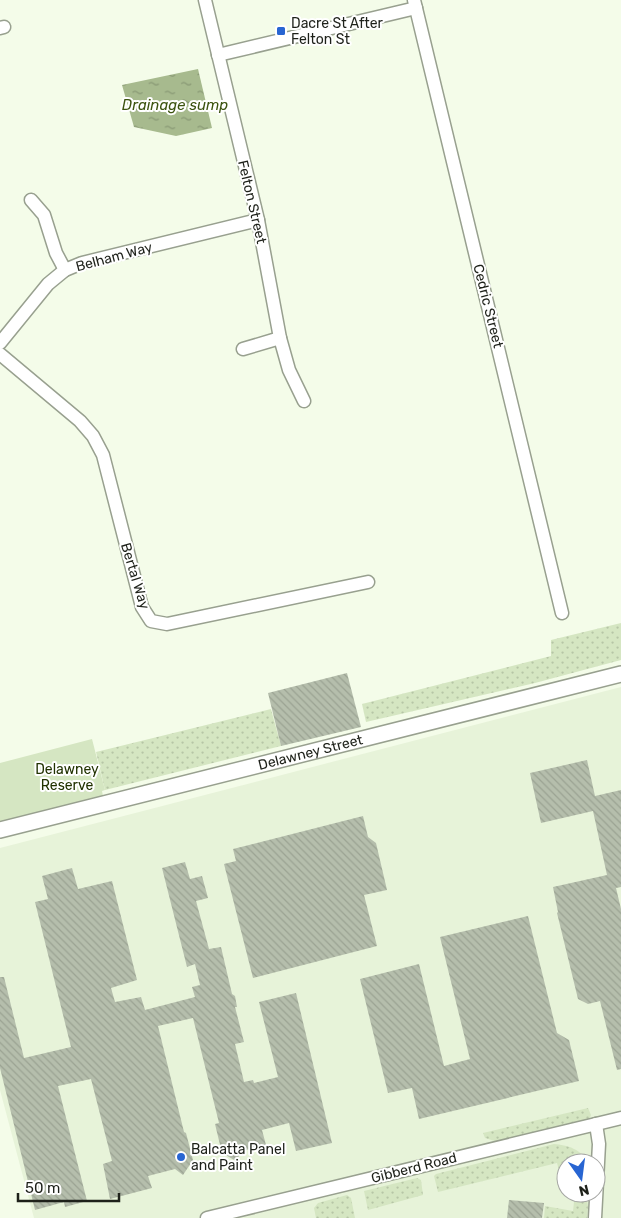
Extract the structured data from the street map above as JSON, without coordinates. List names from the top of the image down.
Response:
{
  "streets": {
    "street": [
      "Felton Street",
      "Belham Way",
      "Cedric Street",
      "Bertal Way",
      "Delawney Street",
      "Gibberd Road"
    ]
  },
  "crossings": [
    ["Felton Street", "Belham Way"]
  ],
  "water": ["Drainage sump"],
  "parks": ["Delawney Reserve"],
  "places": {
    "transit": ["Dacre St After Felton St"],
    "other": ["Balcatta Panel and Paint"]
  },
  "scale_bar": "50 m",
  "north": "bottom"
}
